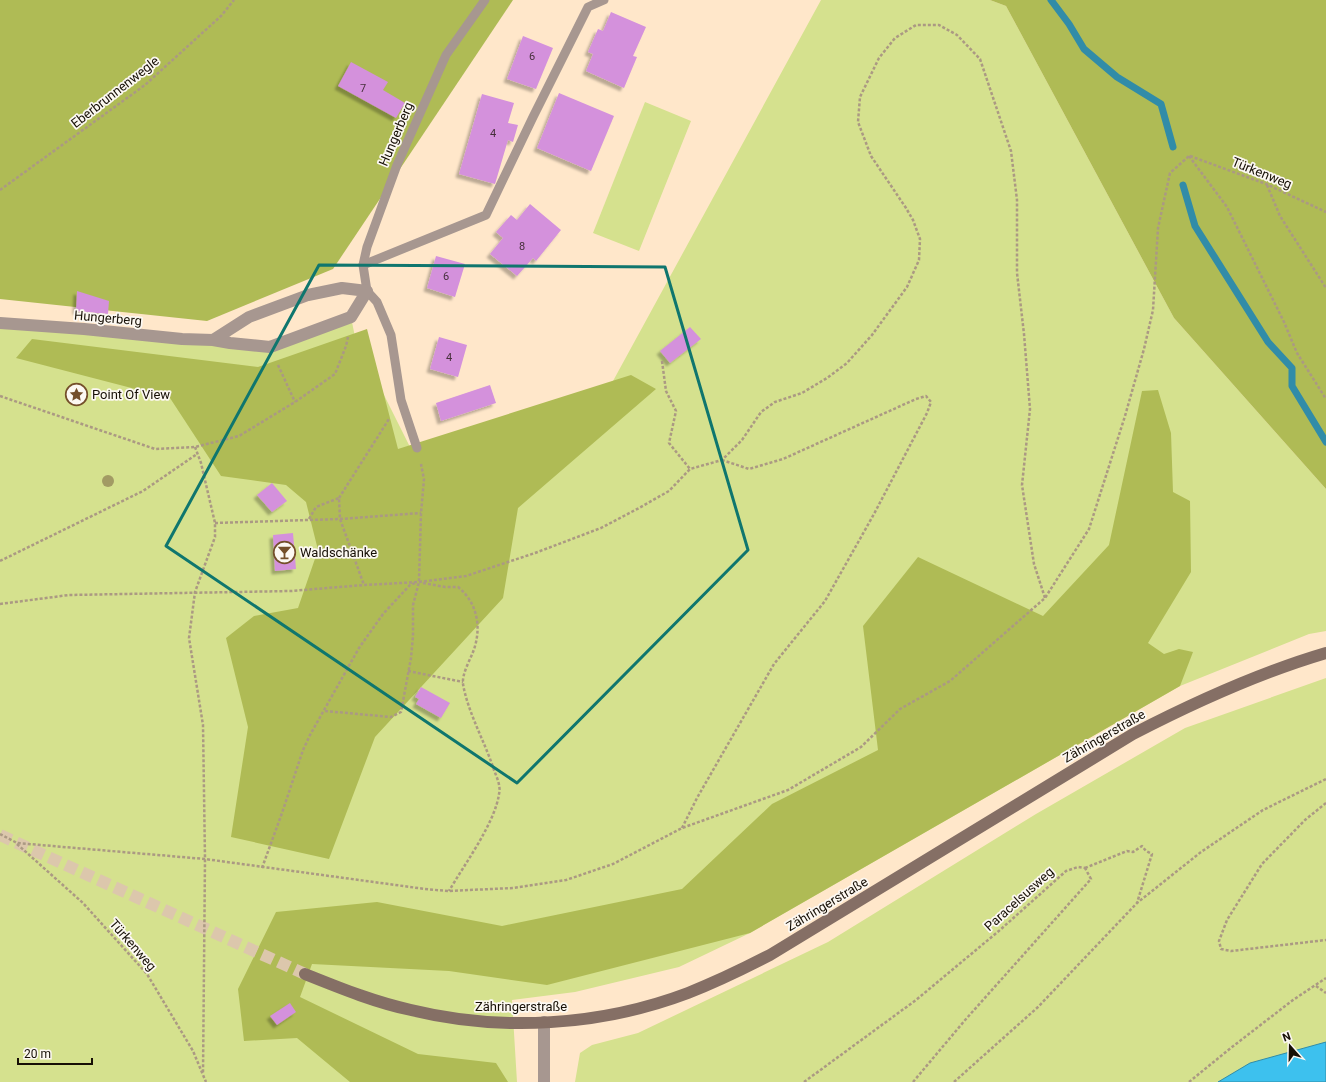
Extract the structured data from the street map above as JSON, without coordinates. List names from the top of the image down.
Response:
{
  "streets": {
    "main road": ["Zähringerstraße"],
    "street": ["Hungerberg"],
    "path": ["Eberbrunnenwegle", "Türkenweg", "Paracelsusweg"]
  },
  "places": {
    "place": ["Point Of View"],
    "bar": ["Waldschänke"]
  },
  "house_numbers": [
    "6",
    "7",
    "4",
    "8",
    "6",
    "4"
  ],
  "scale_bar": "20 m",
  "north": "top"
}
